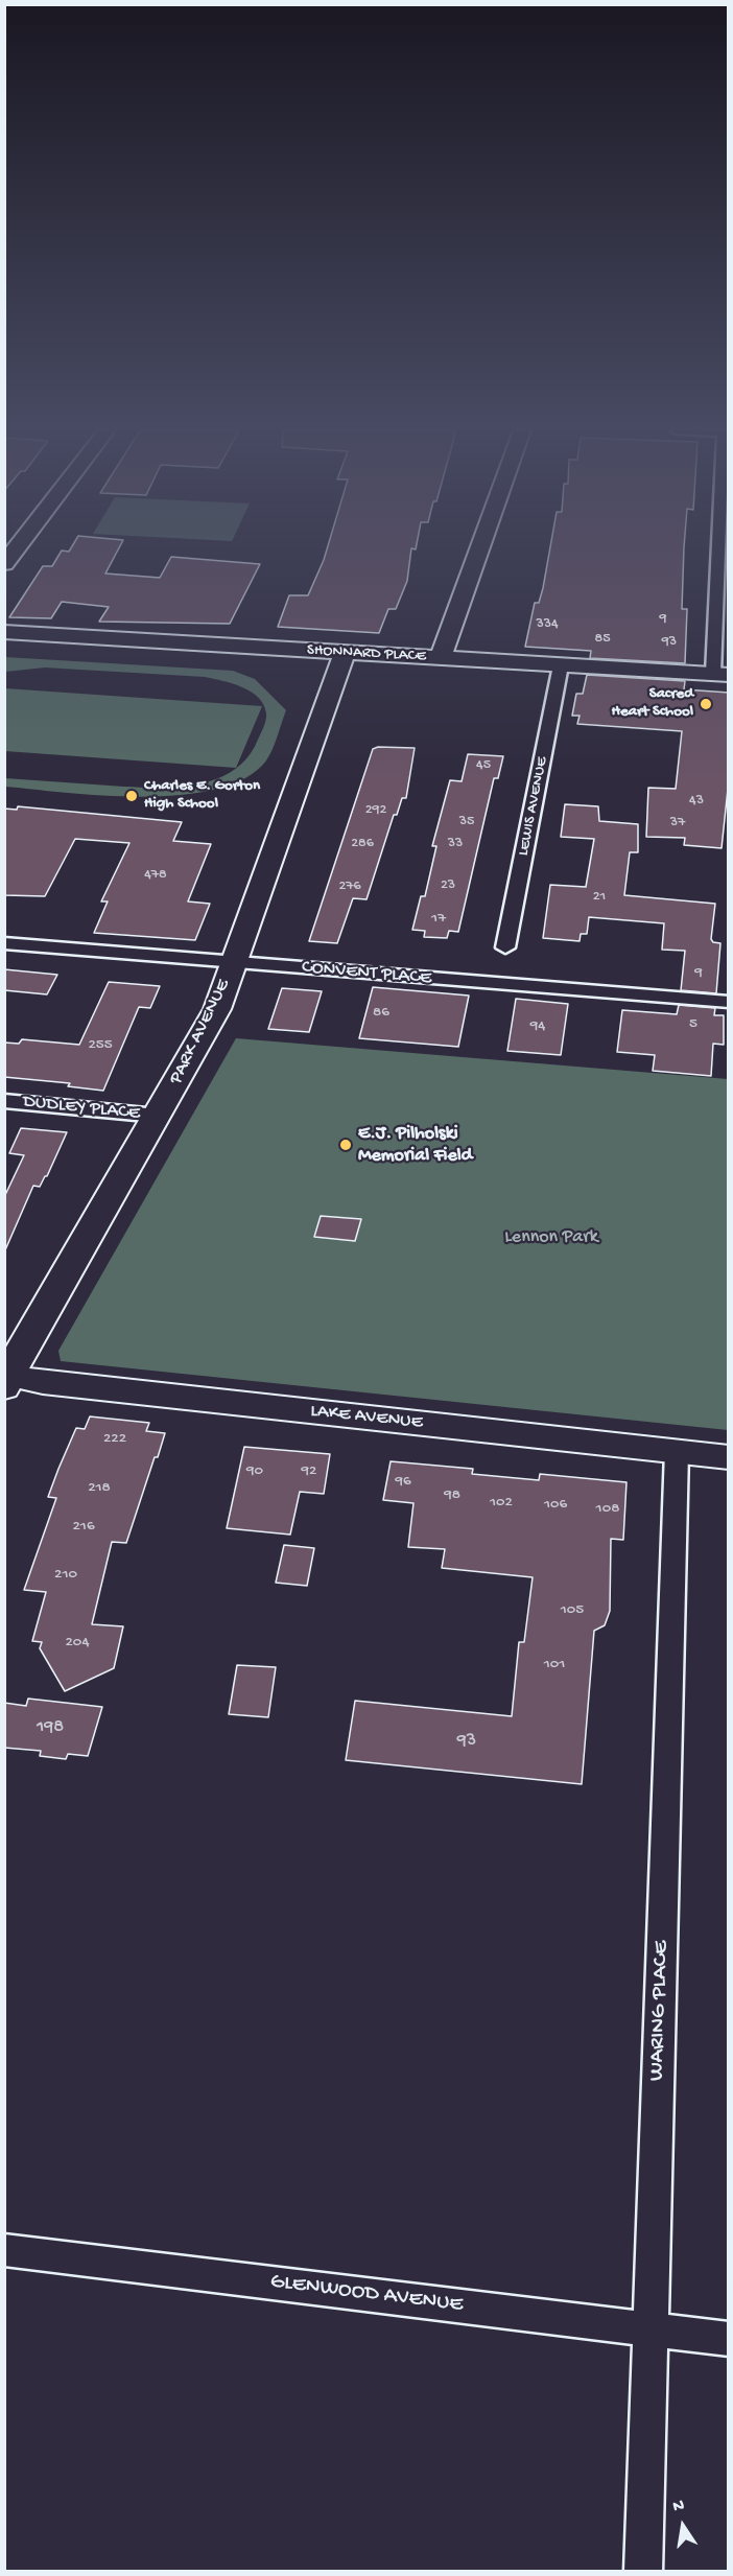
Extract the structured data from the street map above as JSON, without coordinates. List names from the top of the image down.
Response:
{
  "streets": {
    "street": [
      "SHONNARD PLACE",
      "LEWIS AVENUE",
      "CONVENT PLACE",
      "PARK AVENUE",
      "DUDLEY PLACE",
      "LAKE AVENUE",
      "WARING PLACE",
      "GLENWOOD AVENUE"
    ]
  },
  "crossings": [
    ["SHONNARD PLACE", "LEWIS AVENUE"],
    ["SHONNARD PLACE", "PARK AVENUE"],
    ["CONVENT PLACE", "PARK AVENUE"],
    ["PARK AVENUE", "DUDLEY PLACE"],
    ["PARK AVENUE", "LAKE AVENUE"],
    ["LAKE AVENUE", "WARING PLACE"],
    ["WARING PLACE", "GLENWOOD AVENUE"]
  ],
  "parks": ["Lennon Park"],
  "places": ["Sacred Heart School", "Charles E. Gorton High School", "E.J. Pilholski Memorial Field"],
  "house_numbers": [
    "9",
    "334",
    "85",
    "93",
    "45",
    "43",
    "292",
    "35",
    "37",
    "286",
    "33",
    "478",
    "23",
    "276",
    "21",
    "17",
    "9",
    "86",
    "5",
    "94",
    "255",
    "222",
    "90",
    "92",
    "96",
    "218",
    "98",
    "102",
    "106",
    "108",
    "216",
    "210",
    "105",
    "204",
    "101",
    "198",
    "93"
  ],
  "north": "top"
}
